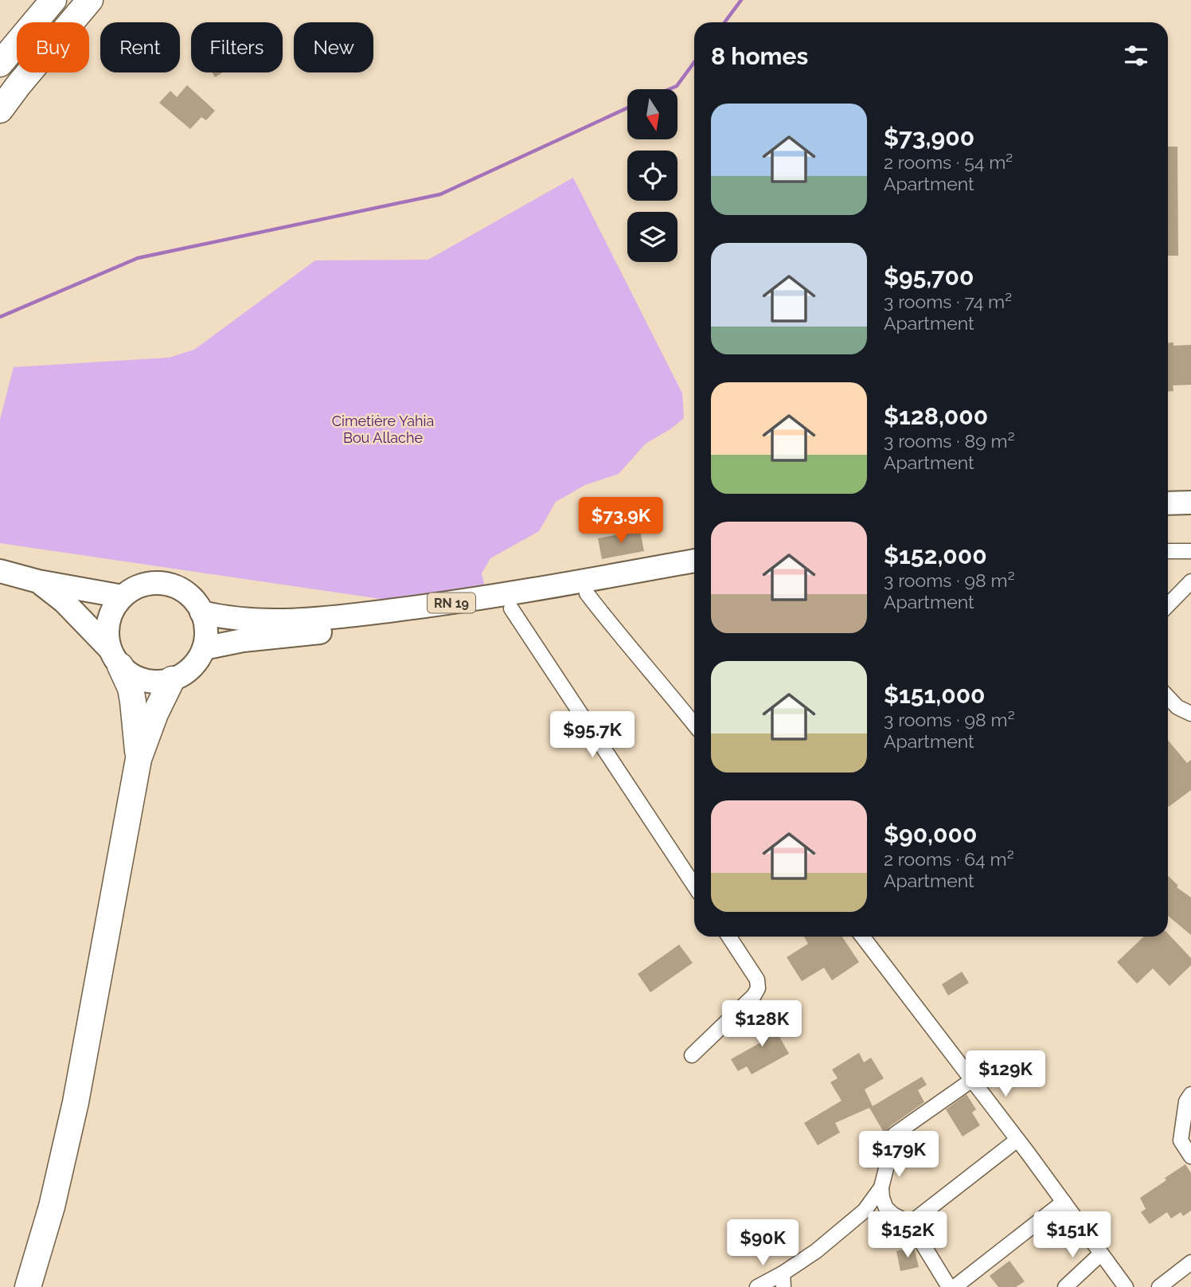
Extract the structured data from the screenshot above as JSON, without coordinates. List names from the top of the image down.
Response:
{
  "streets": {
    "main road": ["RN 19"]
  },
  "parks": ["Cimetière Yahia Bou Allache"],
  "north": "bottom",
  "page": {
    "chip": [
      "Buy",
      "Rent",
      "Filters",
      "New"
    ],
    "heading": "8 homes",
    "list": [
      {
        "name": "$73,900",
        "note": "2 rooms · 54 m² · Apartment"
      },
      {
        "name": "$95,700",
        "note": "3 rooms · 74 m² · Apartment"
      },
      {
        "name": "$128,000",
        "note": "3 rooms · 89 m² · Apartment"
      },
      {
        "name": "$152,000",
        "note": "3 rooms · 98 m² · Apartment"
      },
      {
        "name": "$151,000",
        "note": "3 rooms · 98 m² · Apartment"
      },
      {
        "name": "$90,000",
        "note": "2 rooms · 64 m² · Apartment"
      }
    ],
    "price": [
      "$73.9K",
      "$95.7K",
      "$128K",
      "$129K",
      "$179K",
      "$152K",
      "$151K",
      "$90K"
    ]
  }
}
